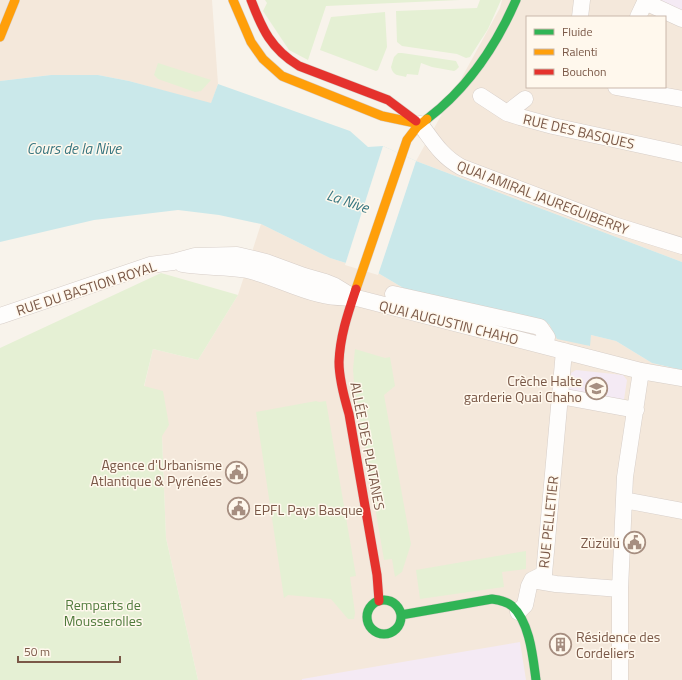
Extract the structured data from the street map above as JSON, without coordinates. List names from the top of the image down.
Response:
{
  "streets": {
    "street": [
      "RUE DES BASQUES",
      "QUAI AMIRAL JAUREGUIBERRY",
      "RUE DU BASTION ROYAL",
      "QUAI AUGUSTIN CHAHO",
      "ALLÉE DES PLATANES",
      "RUE PELLETIER"
    ]
  },
  "crossings": [
    ["QUAI AMIRAL JAUREGUIBERRY", "ALLÉE DES PLATANES"],
    ["RUE DU BASTION ROYAL", "QUAI AUGUSTIN CHAHO"],
    ["RUE DU BASTION ROYAL", "ALLÉE DES PLATANES"],
    ["QUAI AUGUSTIN CHAHO", "ALLÉE DES PLATANES"],
    ["QUAI AUGUSTIN CHAHO", "RUE PELLETIER"]
  ],
  "water": ["Cours de la Nive", "La Nive"],
  "parks": ["Remparts de Mousserolles"],
  "places": {
    "school or university": ["Crèche Halte garderie Quai Chaho"],
    "public building": ["Agence d'Urbanisme Atlantique & Pyrénées", "EPFL Pays Basque", "Züzülü"],
    "building": ["Résidence des Cordeliers"]
  },
  "legend": ["Fluide", "Ralenti", "Bouchon"],
  "scale_bar": "50 m"
}
